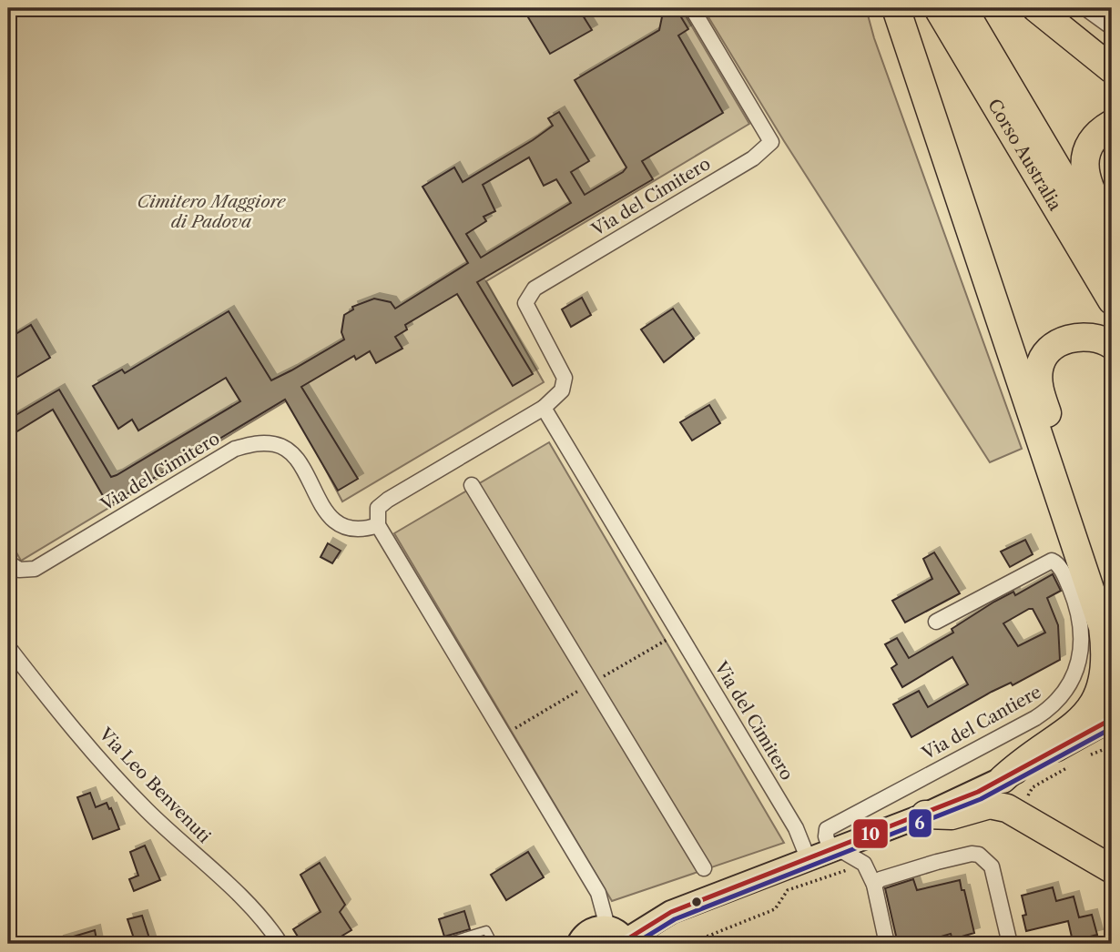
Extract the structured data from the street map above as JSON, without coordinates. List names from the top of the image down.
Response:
{
  "streets": {
    "highway": ["Corso Australia"],
    "street": ["Via del Cimitero", "Via del Cantiere", "Via Leo Benvenuti"]
  },
  "parks": ["Cimitero Maggiore di Padova"],
  "lines": ["transit line 10", "transit line 6"]
}
